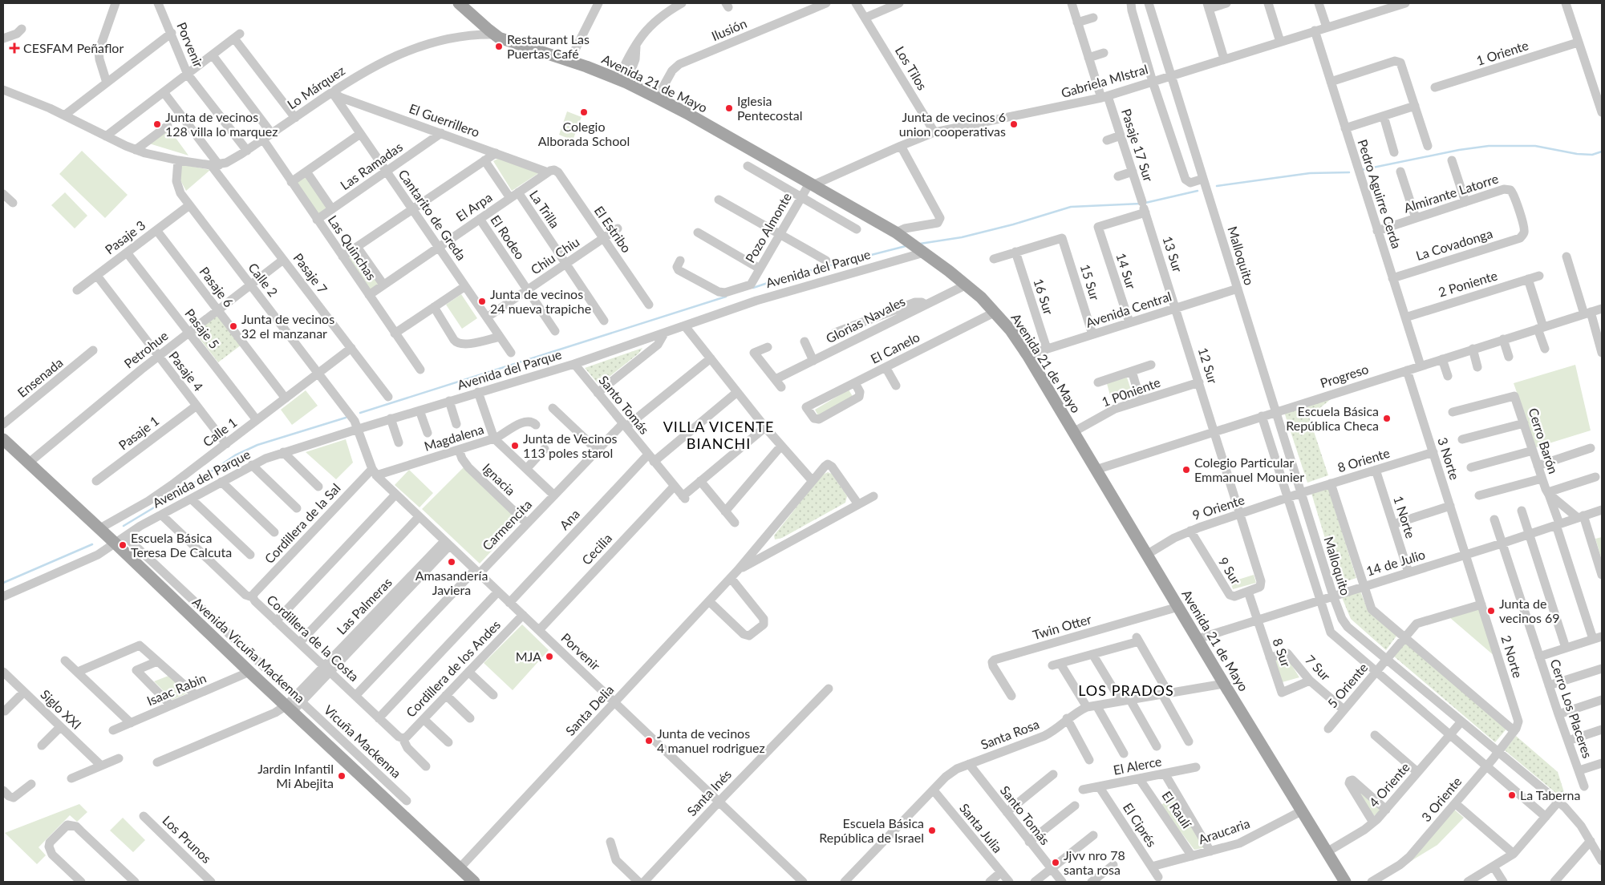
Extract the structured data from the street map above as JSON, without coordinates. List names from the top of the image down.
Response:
{
  "streets": {
    "main road": ["Avenida 21 de Mayo", "Avenida Vicuña Mackenna"],
    "street": [
      "Ilusión",
      "Porvenir",
      "1 Oriente",
      "Los Tilos",
      "Gabriela MIstral",
      "Lo Márquez",
      "El Guerrillero",
      "Pasaje 17 Sur",
      "Las Ramadas",
      "Almirante Latorre",
      "Pedro Aguirre Cerda",
      "El Arpa",
      "La Trilla",
      "Cantarito de Greda",
      "Pozo Almonte",
      "El Estribo",
      "Pasaje 3",
      "El Rodeo",
      "La Covadonga",
      "Las Quinchas",
      "13 Sur",
      "Chiu Chiu",
      "Malloquito",
      "Avenida del Parque",
      "14 Sur",
      "Pasaje 7",
      "Calle 2",
      "15 Sur",
      "2 Poniente",
      "Pasaje 6",
      "16 Sur",
      "Avenida Central",
      "Glorias Navales",
      "Pasaje 5",
      "El Canelo",
      "Petrohue",
      "12 Sur",
      "Pasaje 4",
      "Progreso",
      "Ensenada",
      "1 P0niente",
      "Santo Tomás",
      "Calle 1",
      "Pasaje 1",
      "Magdalena",
      "Cerro Barón",
      "3 Norte",
      "8 Oriente",
      "Ignacia",
      "9 Oriente",
      "1 Norte",
      "Ana",
      "Cordillera de la Sal",
      "Carmencita",
      "Cecilia",
      "14 de Julio",
      "9 Sur",
      "Las Palmeras",
      "Twin Otter",
      "Cordillera de la Costa",
      "8 Sur",
      "2 Norte",
      "7 Sur",
      "Cordillera de los Andes",
      "5 Oriente",
      "Isaac Rabin",
      "Cerro Los Placeres",
      "Siglo XXI",
      "Santa Delia",
      "Santa Rosa",
      "Vicuña Mackenna",
      "El Alerce",
      "4 Oriente",
      "Santa Inés",
      "3 Oriente",
      "El Raulí",
      "El Ciprés",
      "Santa Julia",
      "Araucaria",
      "Los Prunos"
    ]
  },
  "crossings": [
    ["Ilusión", "Avenida 21 de Mayo"],
    ["Porvenir", "Lo Márquez"],
    ["Porvenir", "Avenida del Parque"],
    ["Porvenir", "Calle 2"],
    ["Porvenir", "Magdalena"],
    ["Porvenir", "Ana"],
    ["Porvenir", "Cordillera de la Sal"],
    ["Porvenir", "Carmencita"],
    ["Porvenir", "Cecilia"],
    ["Porvenir", "Las Palmeras"],
    ["Porvenir", "Cordillera de los Andes"],
    ["Porvenir", "Santa Delia"],
    ["Porvenir", "Santa Inés"],
    ["Los Tilos", "Gabriela MIstral"],
    ["Gabriela MIstral", "Avenida 21 de Mayo"],
    ["Gabriela MIstral", "Pasaje 17 Sur"],
    ["Gabriela MIstral", "Pedro Aguirre Cerda"],
    ["Gabriela MIstral", "Pozo Almonte"],
    ["Gabriela MIstral", "Malloquito"],
    ["Avenida 21 de Mayo", "Lo Márquez"],
    ["Avenida 21 de Mayo", "Pozo Almonte"],
    ["Avenida 21 de Mayo", "Avenida del Parque"],
    ["Avenida 21 de Mayo", "Avenida Central"],
    ["Avenida 21 de Mayo", "Glorias Navales"],
    ["Avenida 21 de Mayo", "El Canelo"],
    ["Avenida 21 de Mayo", "Progreso"],
    ["Avenida 21 de Mayo", "1 P0niente"],
    ["Avenida 21 de Mayo", "9 Oriente"],
    ["Avenida 21 de Mayo", "14 de Julio"],
    ["Avenida 21 de Mayo", "Twin Otter"],
    ["Avenida 21 de Mayo", "Santa Rosa"],
    ["Avenida 21 de Mayo", "4 Oriente"],
    ["Avenida 21 de Mayo", "Araucaria"],
    ["Lo Márquez", "El Guerrillero"],
    ["Lo Márquez", "Cantarito de Greda"],
    ["Lo Márquez", "Las Quinchas"],
    ["Lo Márquez", "Pasaje 7"],
    ["El Guerrillero", "Las Ramadas"],
    ["El Guerrillero", "El Arpa"],
    ["El Guerrillero", "Cantarito de Greda"],
    ["El Guerrillero", "El Estribo"],
    ["Pasaje 17 Sur", "13 Sur"],
    ["Pasaje 17 Sur", "14 Sur"],
    ["Las Ramadas", "Cantarito de Greda"],
    ["Las Ramadas", "Las Quinchas"],
    ["Almirante Latorre", "Pedro Aguirre Cerda"],
    ["Almirante Latorre", "La Covadonga"],
    ["Pedro Aguirre Cerda", "La Covadonga"],
    ["Pedro Aguirre Cerda", "2 Poniente"],
    ["Pedro Aguirre Cerda", "Progreso"],
    ["El Arpa", "La Trilla"],
    ["El Arpa", "Cantarito de Greda"],
    ["El Arpa", "El Estribo"],
    ["El Arpa", "El Rodeo"],
    ["El Arpa", "Las Quinchas"],
    ["La Trilla", "Chiu Chiu"],
    ["Cantarito de Greda", "Chiu Chiu"],
    ["El Estribo", "Chiu Chiu"],
    ["Pasaje 3", "Calle 2"],
    ["Pasaje 3", "Pasaje 6"],
    ["Pasaje 3", "Pasaje 5"],
    ["Pasaje 3", "Pasaje 4"],
    ["El Rodeo", "Chiu Chiu"],
    ["13 Sur", "14 Sur"],
    ["13 Sur", "Avenida Central"],
    ["13 Sur", "12 Sur"],
    ["Malloquito", "Avenida Central"],
    ["Malloquito", "Progreso"],
    ["Malloquito", "8 Oriente"],
    ["Malloquito", "9 Oriente"],
    ["Malloquito", "14 de Julio"],
    ["Malloquito", "5 Oriente"],
    ["Malloquito", "4 Oriente"],
    ["Malloquito", "3 Oriente"],
    ["Avenida del Parque", "Calle 2"],
    ["Avenida del Parque", "Santo Tomás"],
    ["Avenida del Parque", "Cordillera de la Costa"],
    ["Avenida del Parque", "Avenida Vicuña Mackenna"],
    ["Avenida del Parque", "Vicuña Mackenna"],
    ["14 Sur", "Avenida Central"],
    ["Pasaje 7", "Petrohue"],
    ["Pasaje 7", "Calle 1"],
    ["Calle 2", "Petrohue"],
    ["Calle 2", "Calle 1"],
    ["15 Sur", "16 Sur"],
    ["15 Sur", "Avenida Central"],
    ["Pasaje 6", "Petrohue"],
    ["Pasaje 6", "Calle 1"],
    ["16 Sur", "Avenida Central"],
    ["Avenida Central", "12 Sur"],
    ["Pasaje 5", "Petrohue"],
    ["Pasaje 5", "Calle 1"],
    ["Petrohue", "Pasaje 4"],
    ["Petrohue", "Avenida Vicuña Mackenna"],
    ["12 Sur", "Progreso"],
    ["12 Sur", "1 P0niente"],
    ["12 Sur", "9 Oriente"],
    ["12 Sur", "9 Sur"],
    ["Pasaje 4", "Calle 1"],
    ["Pasaje 4", "Pasaje 1"],
    ["Progreso", "3 Norte"],
    ["Santo Tomás", "Ana"],
    ["Santo Tomás", "Carmencita"],
    ["Santo Tomás", "Cecilia"],
    ["Santo Tomás", "Santa Rosa"],
    ["Calle 1", "Avenida Vicuña Mackenna"],
    ["Magdalena", "Ignacia"],
    ["Magdalena", "Cordillera de la Sal"],
    ["Cerro Barón", "14 de Julio"],
    ["3 Norte", "8 Oriente"],
    ["3 Norte", "14 de Julio"],
    ["3 Norte", "2 Norte"],
    ["8 Oriente", "9 Oriente"],
    ["8 Oriente", "1 Norte"],
    ["Ignacia", "Carmencita"],
    ["9 Oriente", "9 Sur"],
    ["1 Norte", "14 de Julio"],
    ["Cordillera de la Sal", "Cordillera de la Costa"],
    ["Carmencita", "Cordillera de la Costa"],
    ["14 de Julio", "8 Sur"],
    ["14 de Julio", "2 Norte"],
    ["14 de Julio", "Cerro Los Placeres"],
    ["9 Sur", "8 Sur"],
    ["Las Palmeras", "Cordillera de la Costa"],
    ["Las Palmeras", "Avenida Vicuña Mackenna"],
    ["Las Palmeras", "Vicuña Mackenna"],
    ["Cordillera de la Costa", "Cordillera de los Andes"],
    ["Avenida Vicuña Mackenna", "Isaac Rabin"],
    ["Avenida Vicuña Mackenna", "Santa Delia"],
    ["Avenida Vicuña Mackenna", "Vicuña Mackenna"],
    ["8 Sur", "7 Sur"],
    ["2 Norte", "5 Oriente"],
    ["2 Norte", "3 Oriente"],
    ["7 Sur", "5 Oriente"],
    ["Santa Rosa", "Santa Julia"],
    ["El Alerce", "El Raulí"],
    ["El Alerce", "El Ciprés"],
    ["El Raulí", "Araucaria"],
    ["El Ciprés", "Araucaria"]
  ],
  "districts": ["VILLA VICENTE BIANCHI", "LOS PRADOS"],
  "places": {
    "other": [
      "Restaurant Las Puertas Café",
      "Iglesia Pentecostal",
      "Colegio Alborada School",
      "Junta de vecinos 128 villa lo marquez",
      "Junta de vecinos 6 union cooperativas",
      "Junta de vecinos 24 nueva trapiche",
      "Junta de vecinos 32 el manzanar",
      "Escuela Básica República Checa",
      "Junta de Vecinos 113 poles starol",
      "Colegio Particular Emmanuel Mounier",
      "Escuela Básica Teresa De Calcuta",
      "Amasandería Javiera",
      "Junta de vecinos 69",
      "MJA",
      "Junta de vecinos 4 manuel rodriguez",
      "Jardin Infantil Mi Abejita",
      "La Taberna",
      "Escuela Básica República de Israel",
      "Jjvv nro 78 santa rosa"
    ],
    "health": ["CESFAM Peñaflor"]
  }
}
